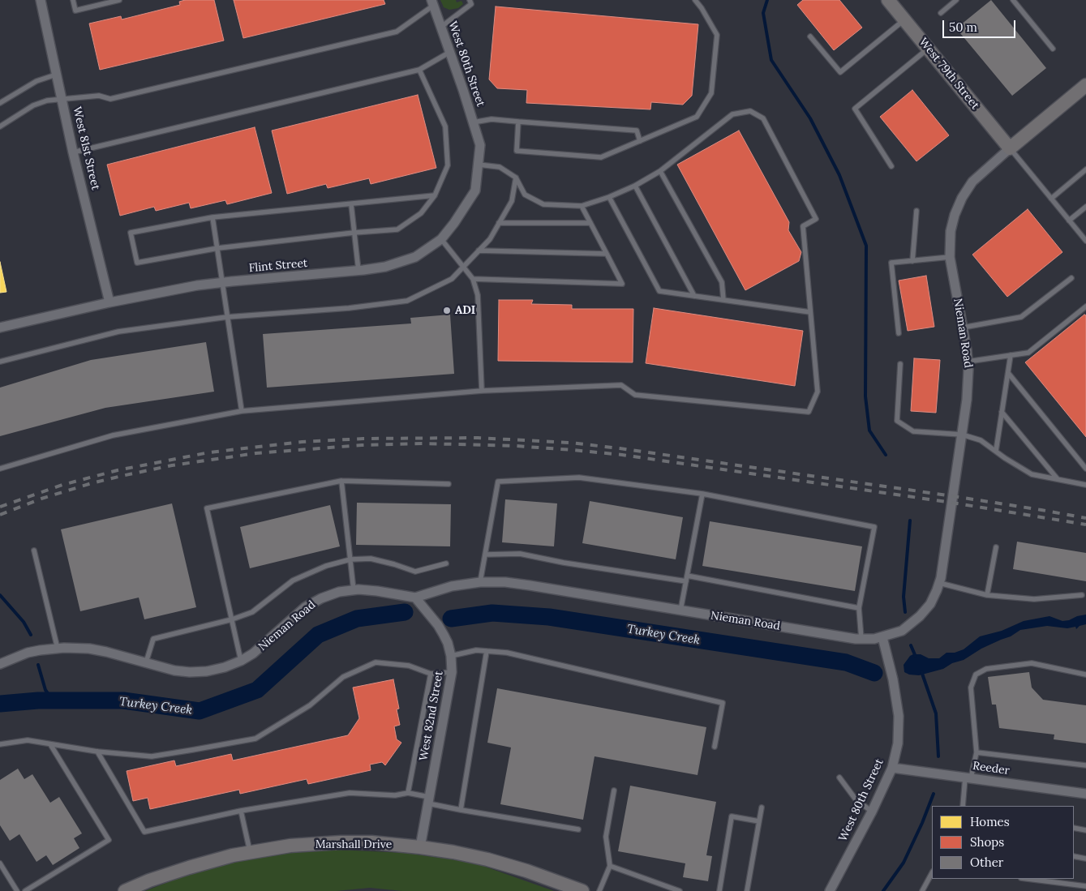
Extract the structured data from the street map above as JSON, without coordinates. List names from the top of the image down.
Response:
{
  "streets": {
    "street": [
      "West 80th Street",
      "West 79th Street",
      "West 81st Street",
      "Flint Street",
      "Nieman Road",
      "West 82nd Street",
      "Reeder",
      "Marshall Drive"
    ]
  },
  "crossings": [
    ["West 80th Street", "Flint Street"],
    ["West 80th Street", "Nieman Road"],
    ["West 80th Street", "Reeder"],
    ["West 79th Street", "Nieman Road"],
    ["West 81st Street", "Flint Street"],
    ["Nieman Road", "West 82nd Street"],
    ["West 82nd Street", "Marshall Drive"]
  ],
  "water": ["Turkey Creek"],
  "places": ["ADI"],
  "legend": ["Homes", "Shops", "Other"],
  "scale_bar": "50 m"
}
